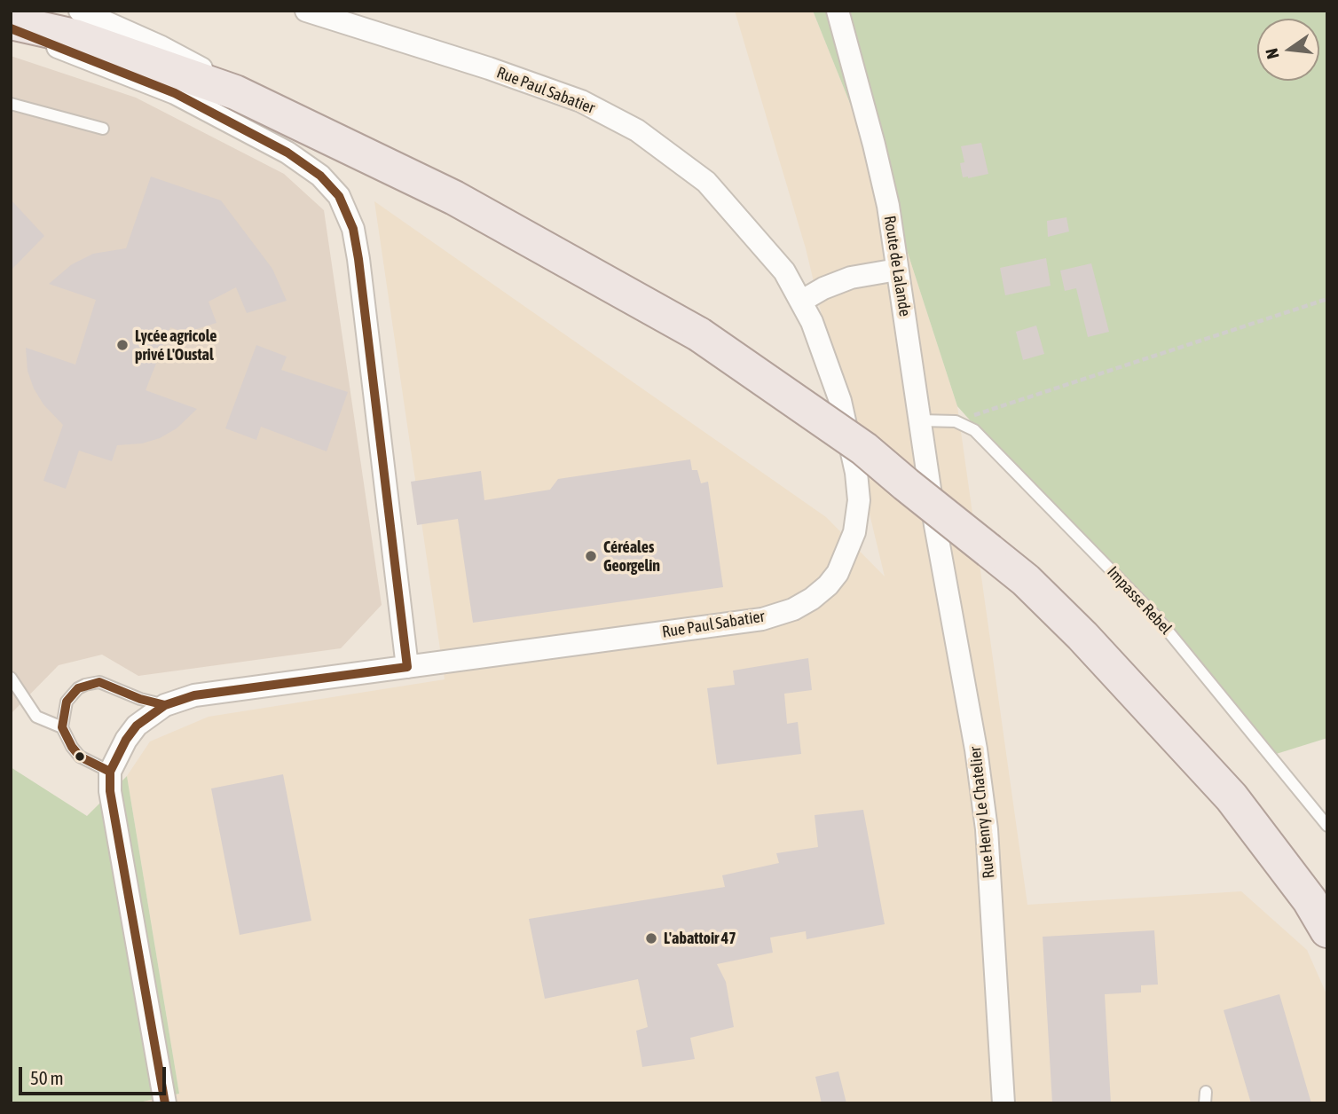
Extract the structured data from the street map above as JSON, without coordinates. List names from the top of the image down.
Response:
{
  "streets": {
    "street": ["Rue Paul Sabatier", "Route de Lalande", "Rue Henry Le Chatelier"],
    "lane": ["Impasse Rebel"]
  },
  "crossings": [
    ["Route de Lalande", "Rue Henry Le Chatelier"]
  ],
  "places": ["Lycée agricole privé L'Oustal", "Céréales Georgelin", "L'abattoir 47"],
  "scale_bar": "50 m",
  "north": "left"
}
